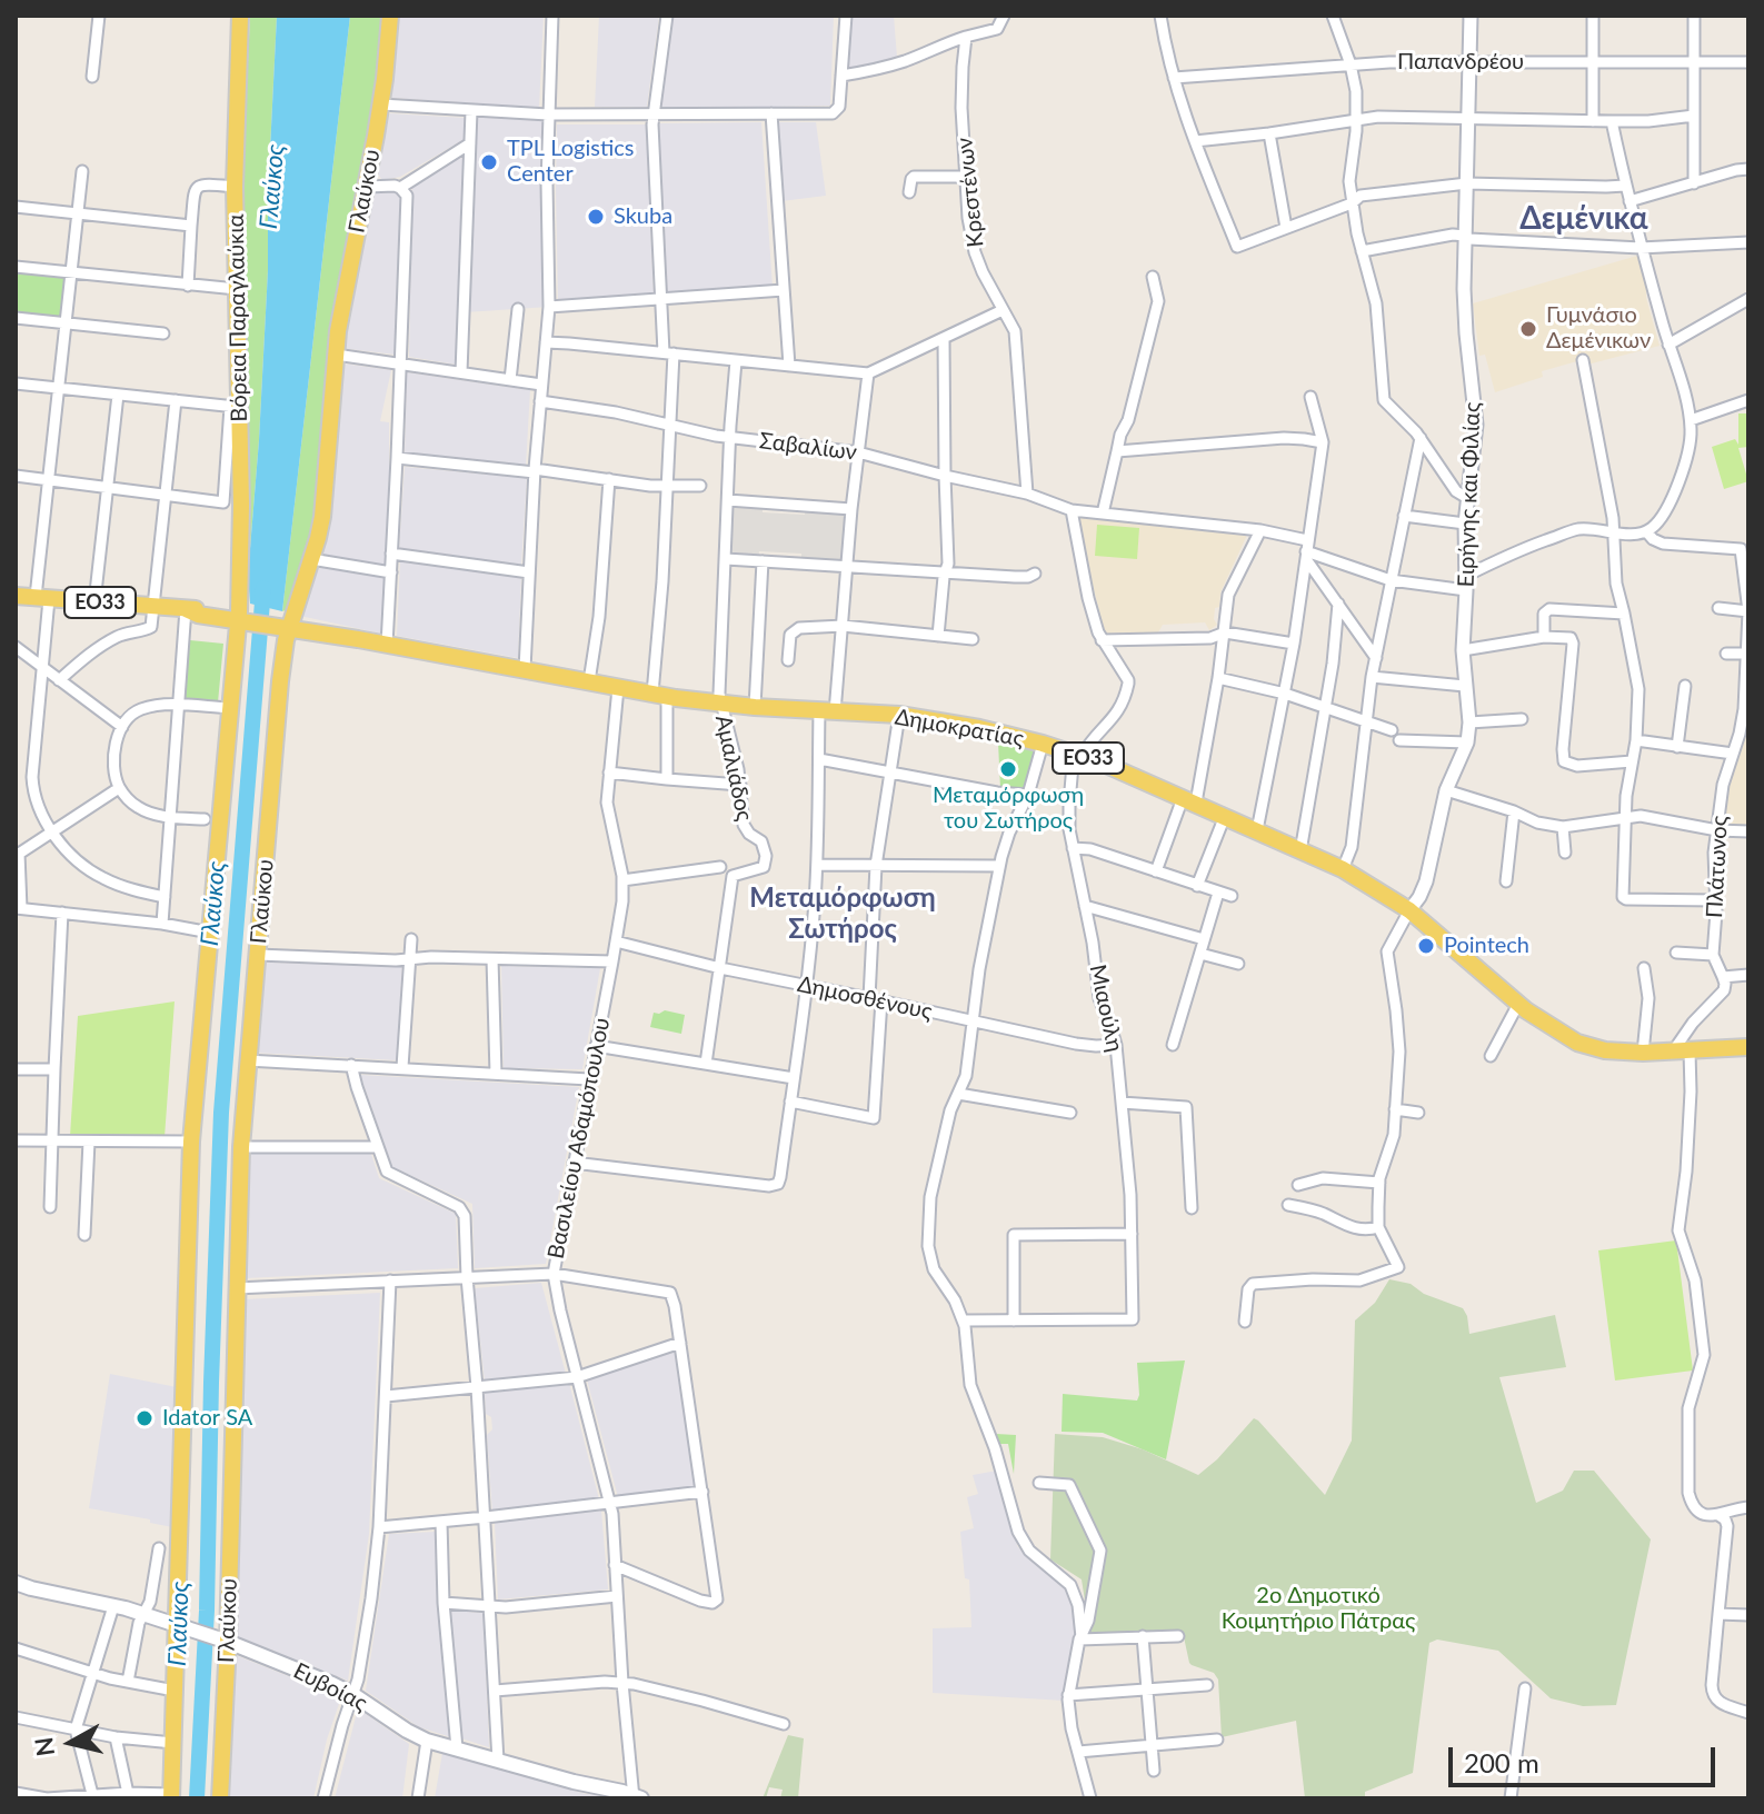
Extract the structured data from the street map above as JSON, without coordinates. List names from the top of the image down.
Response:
{
  "streets": {
    "main road": [
      "Γλαύκου",
      "Βόρεια Παραγλαύκια",
      "ΕΟ33",
      "Δημοκρατίας",
      "Ευβοίας"
    ],
    "street": [
      "Παπανδρέου",
      "Κρεστένων",
      "Σαβαλίων",
      "Ειρήνης και Φιλίας",
      "Αμαλιάδος",
      "Πλάτωνος",
      "Δημοσθένους",
      "Μιαούλη",
      "Βασιλείου Αδαμόπουλου"
    ]
  },
  "crossings": [
    ["Παπανδρέου", "Ειρήνης και Φιλίας"],
    ["Γλαύκου", "ΕΟ33"],
    ["Γλαύκου", "Δημοκρατίας"],
    ["Γλαύκου", "Ευβοίας"],
    ["Κρεστένων", "Σαβαλίων"],
    ["Βόρεια Παραγλαύκια", "ΕΟ33"],
    ["Σαβαλίων", "Ειρήνης και Φιλίας"],
    ["Σαβαλίων", "Αμαλιάδος"],
    ["Ειρήνης και Φιλίας", "Δημοκρατίας"],
    ["ΕΟ33", "Δημοκρατίας"],
    ["Δημοκρατίας", "Αμαλιάδος"],
    ["Δημοκρατίας", "Μιαούλη"],
    ["Δημοκρατίας", "Βασιλείου Αδαμόπουλου"],
    ["Αμαλιάδος", "Δημοσθένους"],
    ["Δημοσθένους", "Μιαούλη"],
    ["Δημοσθένους", "Βασιλείου Αδαμόπουλου"],
    ["Βασιλείου Αδαμόπουλου", "Ευβοίας"]
  ],
  "districts": ["Δεμένικα", "Μεταμόρφωση Σωτήρος"],
  "water": ["Γλαύκος"],
  "parks": ["2o Δημοτικό Κοιμητήριο Πάτρας"],
  "places": [
    "TPL Logistics Center",
    "Skuba",
    "Γυμνάσιο Δεμένικων",
    "Μεταμόρφωση του Σωτήρος",
    "Pointech",
    "Idator SA"
  ],
  "scale_bar": "200 m",
  "north": "left"
}
